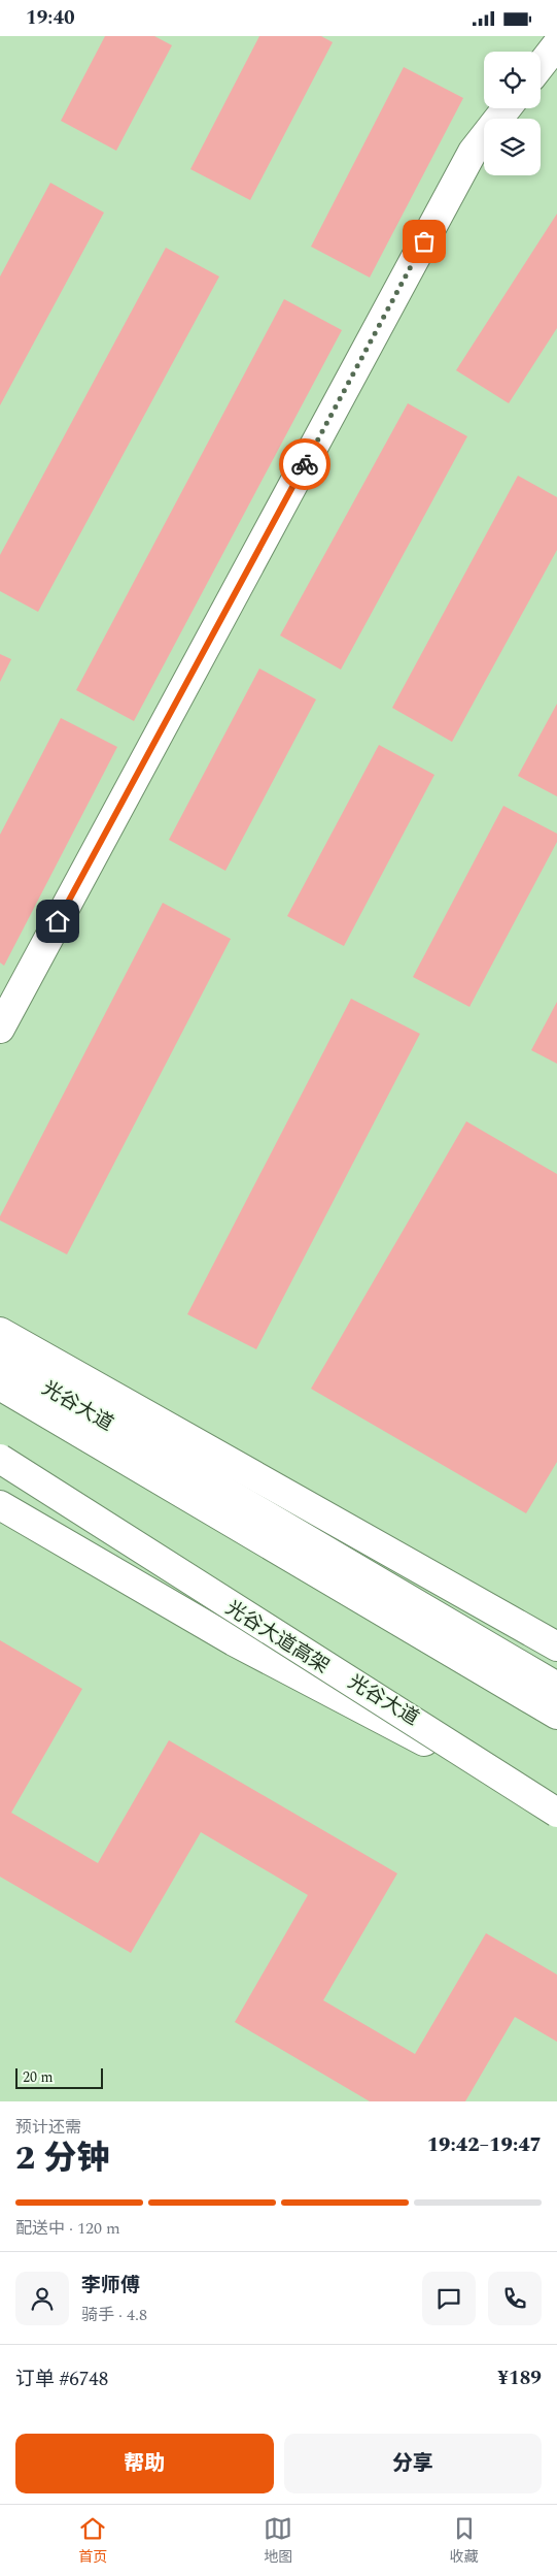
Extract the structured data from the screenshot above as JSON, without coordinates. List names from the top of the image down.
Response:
{
  "streets": {
    "main road": ["光谷大道", "光谷大道高架"]
  },
  "crossings": [
    ["光谷大道", "光谷大道高架"]
  ],
  "scale_bar": "20 m",
  "page": {
    "status": "19:40",
    "scale": "20 m",
    "heading": ["2 分钟", "预计还需", "19:42–19:47"],
    "panel": [
      "李师傅",
      "骑手 · 4.8",
      "订单 #6748",
      "¥189"
    ],
    "bar": "配送中 · 120 m",
    "buttons": ["帮助", "分享"],
    "tabs": ["首页", "地图", "收藏"]
  }
}
